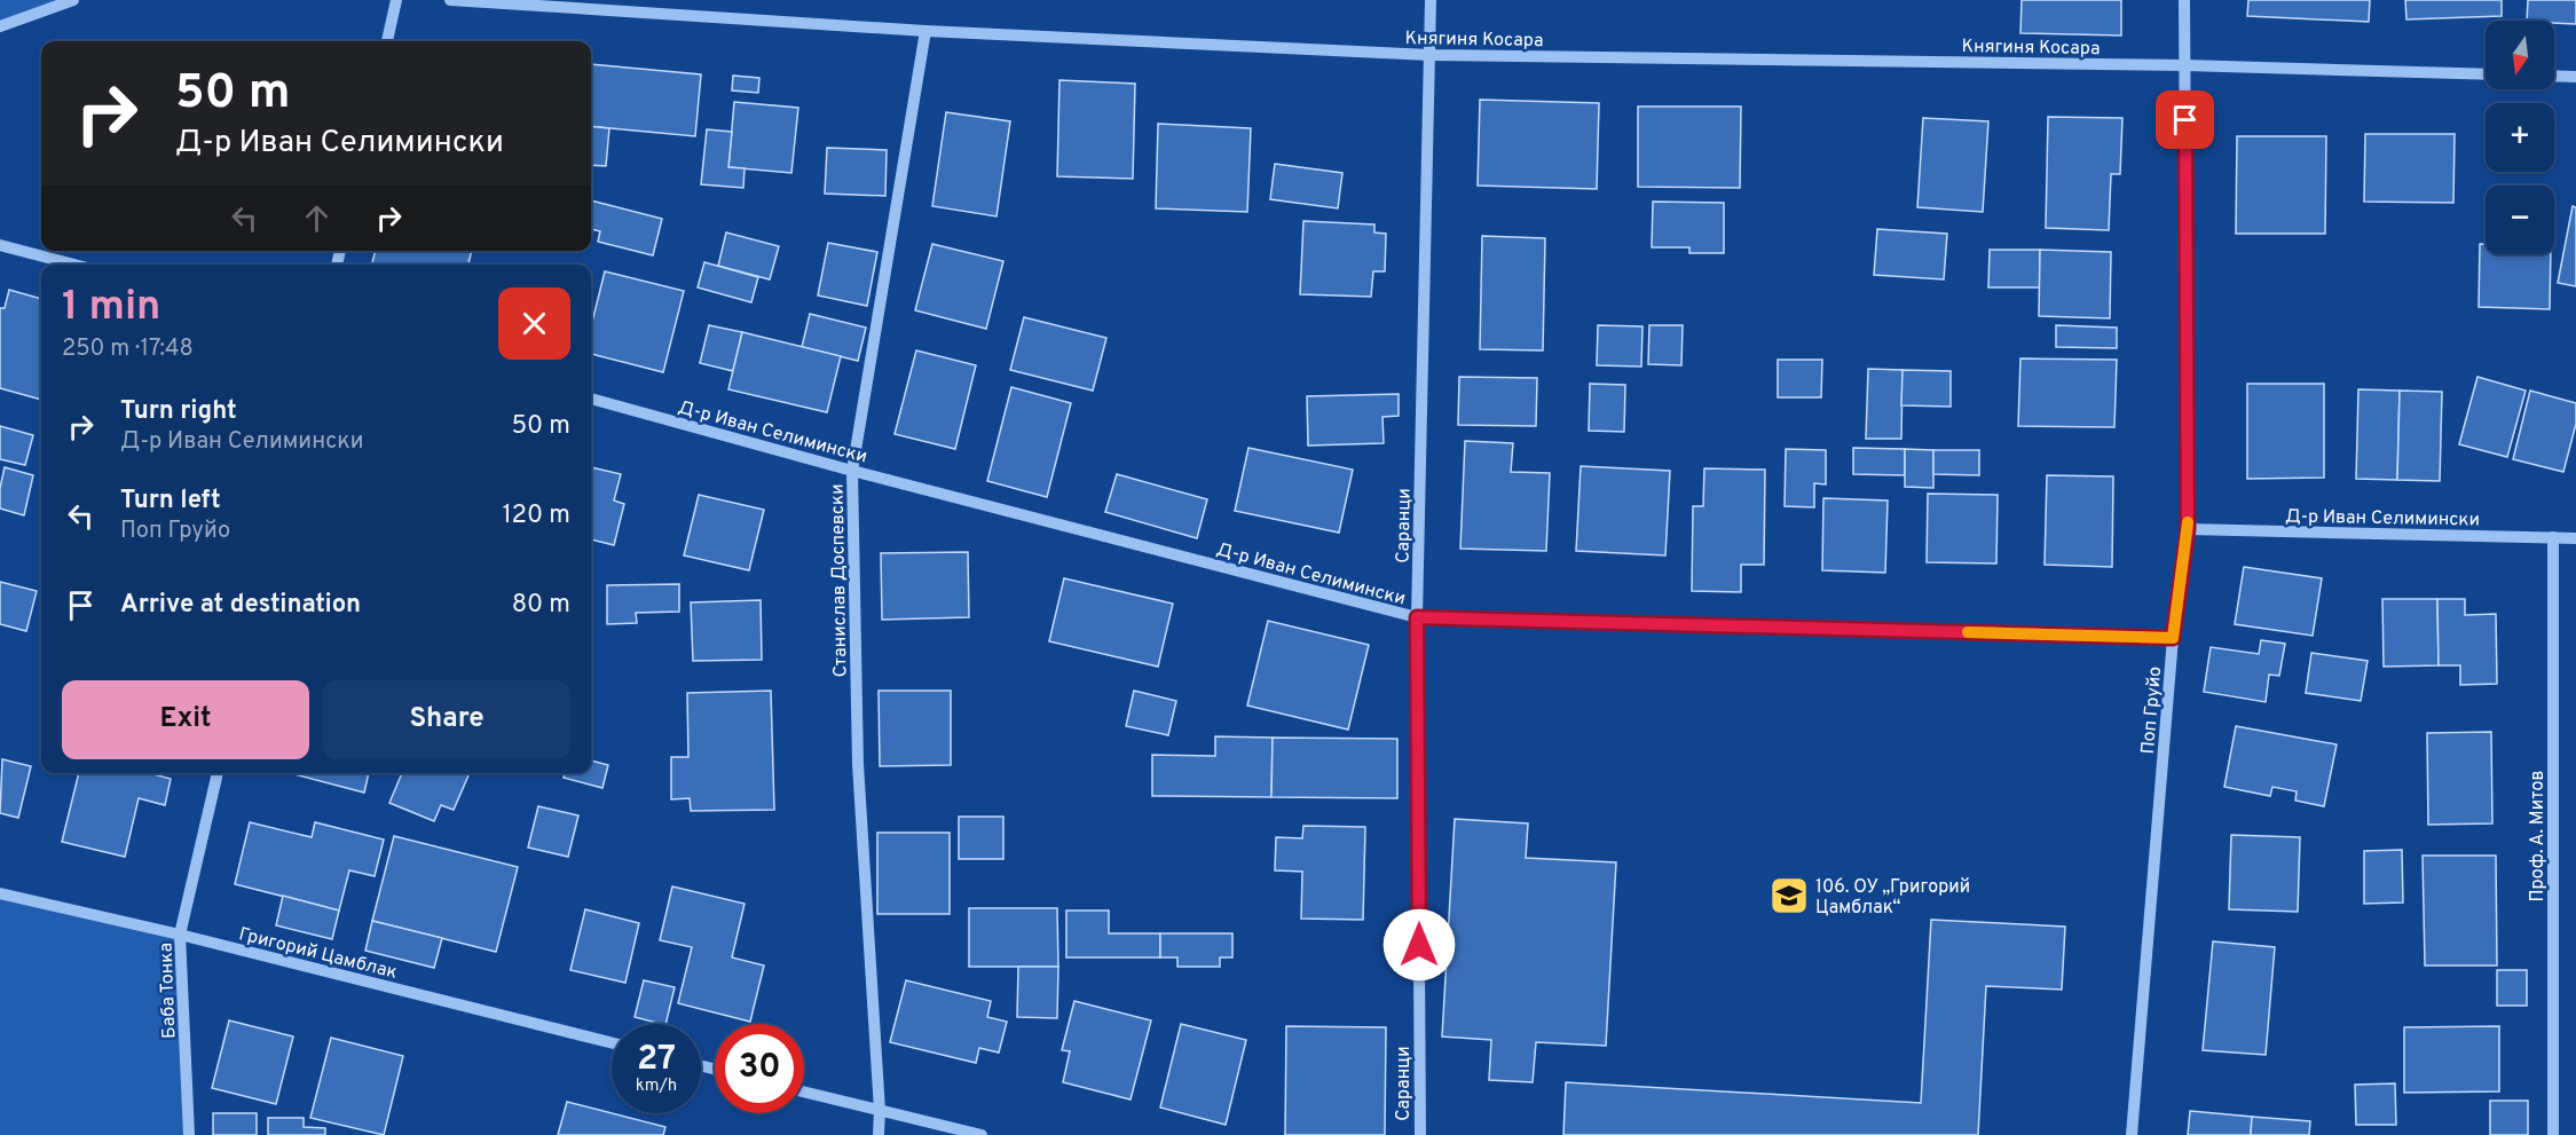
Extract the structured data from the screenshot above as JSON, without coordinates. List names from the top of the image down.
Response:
{
  "streets": {
    "street": [
      "Княгиня Косара",
      "Д-р Иван Селимински",
      "Саранци",
      "Станислав Доспевски",
      "Поп Груйо",
      "Проф. А. Митов",
      "Григорий Цамблак",
      "Баба Тонка"
    ]
  },
  "crossings": [
    ["Княгиня Косара", "Саранци"],
    ["Княгиня Косара", "Станислав Доспевски"],
    ["Княгиня Косара", "Поп Груйо"],
    ["Д-р Иван Селимински", "Саранци"],
    ["Д-р Иван Селимински", "Станислав Доспевски"],
    ["Д-р Иван Селимински", "Поп Груйо"],
    ["Д-р Иван Селимински", "Проф. А. Митов"],
    ["Григорий Цамблак", "Баба Тонка"]
  ],
  "places": {
    "school or university": ["106. ОУ „Григорий Цамблак“"]
  },
  "north": "bottom",
  "page": {
    "map_buttons": ["+", "−"],
    "turn": ["50 m", "Д-р Иван Селимински"],
    "heading": ["1 min", "250 m · 17:48"],
    "list": [
      {
        "name": "Turn right",
        "note": "Д-р Иван Селимински",
        "value": "50 m"
      },
      {
        "name": "Turn left",
        "note": "Поп Груйо",
        "value": "120 m"
      },
      {
        "name": "Arrive at destination",
        "value": "80 m"
      }
    ],
    "buttons": ["Exit", "Share"],
    "speed": "27 km/h",
    "limit": "30"
  }
}
